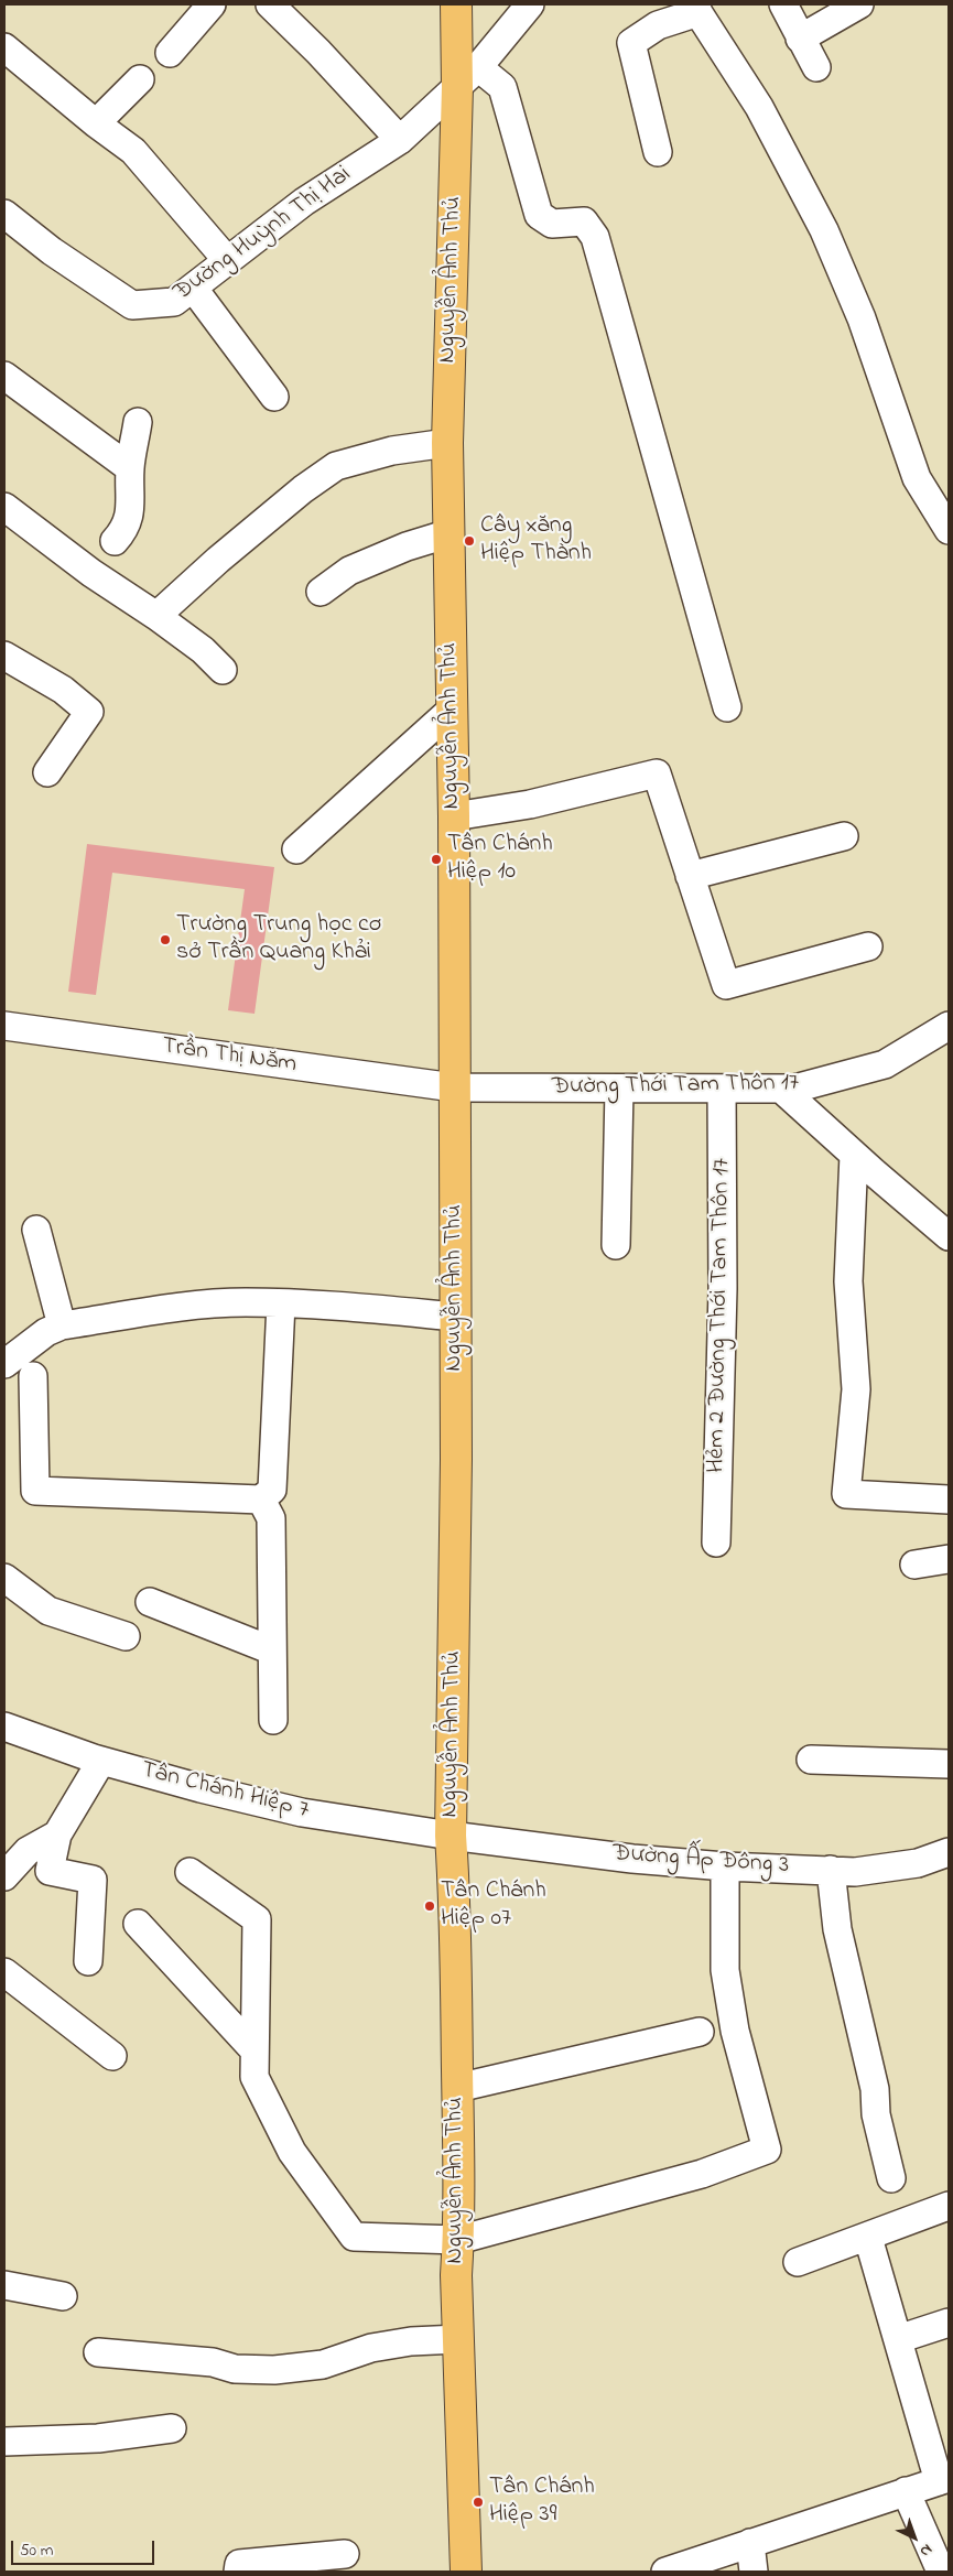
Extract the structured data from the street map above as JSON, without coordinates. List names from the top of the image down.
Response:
{
  "streets": {
    "main road": ["Nguyễn Ảnh Thủ"],
    "street": [
      "Đường Huỳnh Thị Hai",
      "Trần Thị Năm",
      "Đường Thới Tam Thôn 17",
      "Hẻm 2 Đường Thới Tam Thôn 17",
      "Tân Chánh Hiệp 7",
      "Đường Ấp Đông 3"
    ]
  },
  "crossings": [
    ["Đường Huỳnh Thị Hai", "Nguyễn Ảnh Thủ"],
    ["Nguyễn Ảnh Thủ", "Trần Thị Năm"],
    ["Nguyễn Ảnh Thủ", "Đường Thới Tam Thôn 17"],
    ["Nguyễn Ảnh Thủ", "Tân Chánh Hiệp 7"],
    ["Nguyễn Ảnh Thủ", "Đường Ấp Đông 3"],
    ["Trần Thị Năm", "Đường Thới Tam Thôn 17"],
    ["Đường Thới Tam Thôn 17", "Hẻm 2 Đường Thới Tam Thôn 17"],
    ["Tân Chánh Hiệp 7", "Đường Ấp Đông 3"]
  ],
  "places": [
    "Cây xăng Hiệp Thành",
    "Tân Chánh Hiệp 10",
    "Trường Trung học cơ sở Trần Quang Khải",
    "Tân Chánh Hiệp 07",
    "Tân Chánh Hiệp 39"
  ],
  "scale_bar": "50 m",
  "north": "bottom right"
}
